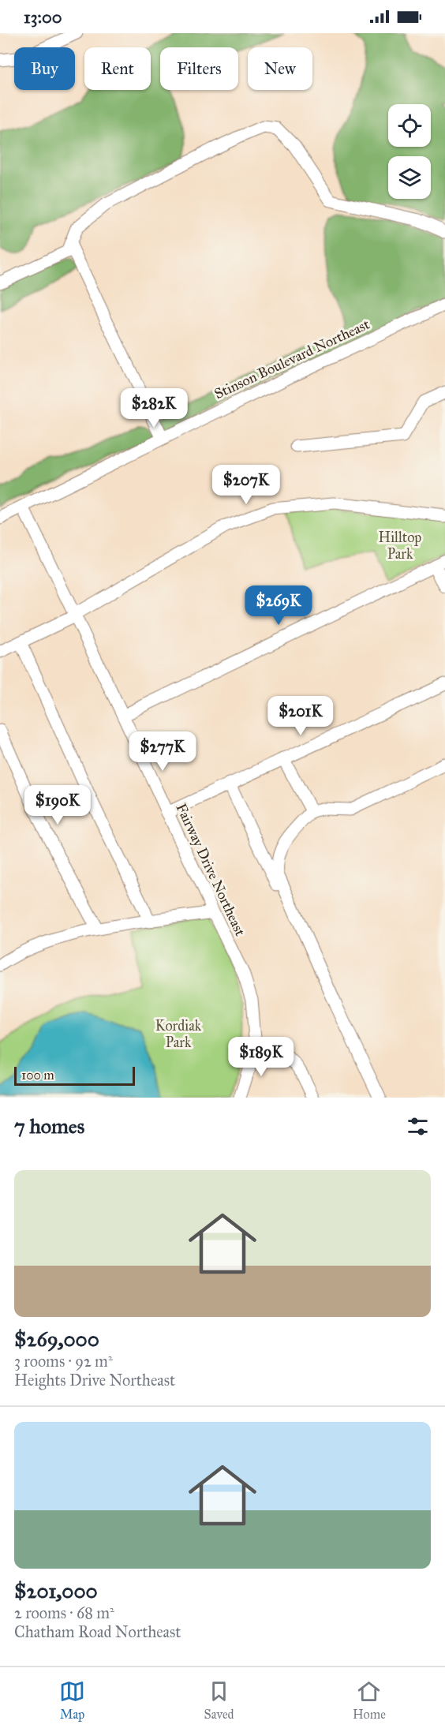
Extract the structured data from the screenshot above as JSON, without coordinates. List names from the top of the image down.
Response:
{
  "streets": {
    "street": ["Stinson Boulevard Northeast", "Fairway Drive Northeast"]
  },
  "crossings": [
    ["Stinson Boulevard Northeast", "Fairway Drive Northeast"]
  ],
  "parks": ["Hilltop Park", "Kordiak Park"],
  "scale_bar": "100 m",
  "page": {
    "status": "13:00",
    "chip": [
      "Buy",
      "Rent",
      "Filters",
      "New"
    ],
    "price": [
      "$282K",
      "$207K",
      "$269K",
      "$201K",
      "$277K",
      "$190K",
      "$189K"
    ],
    "scale": "100 m",
    "heading": "7 homes",
    "list": [
      {
        "name": "$269,000",
        "note": "3 rooms · 92 m² · Heights Drive Northeast"
      },
      {
        "name": "$201,000",
        "note": "2 rooms · 68 m² · Chatham Road Northeast"
      }
    ],
    "tabs": ["Map", "Saved", "Home"]
  }
}
